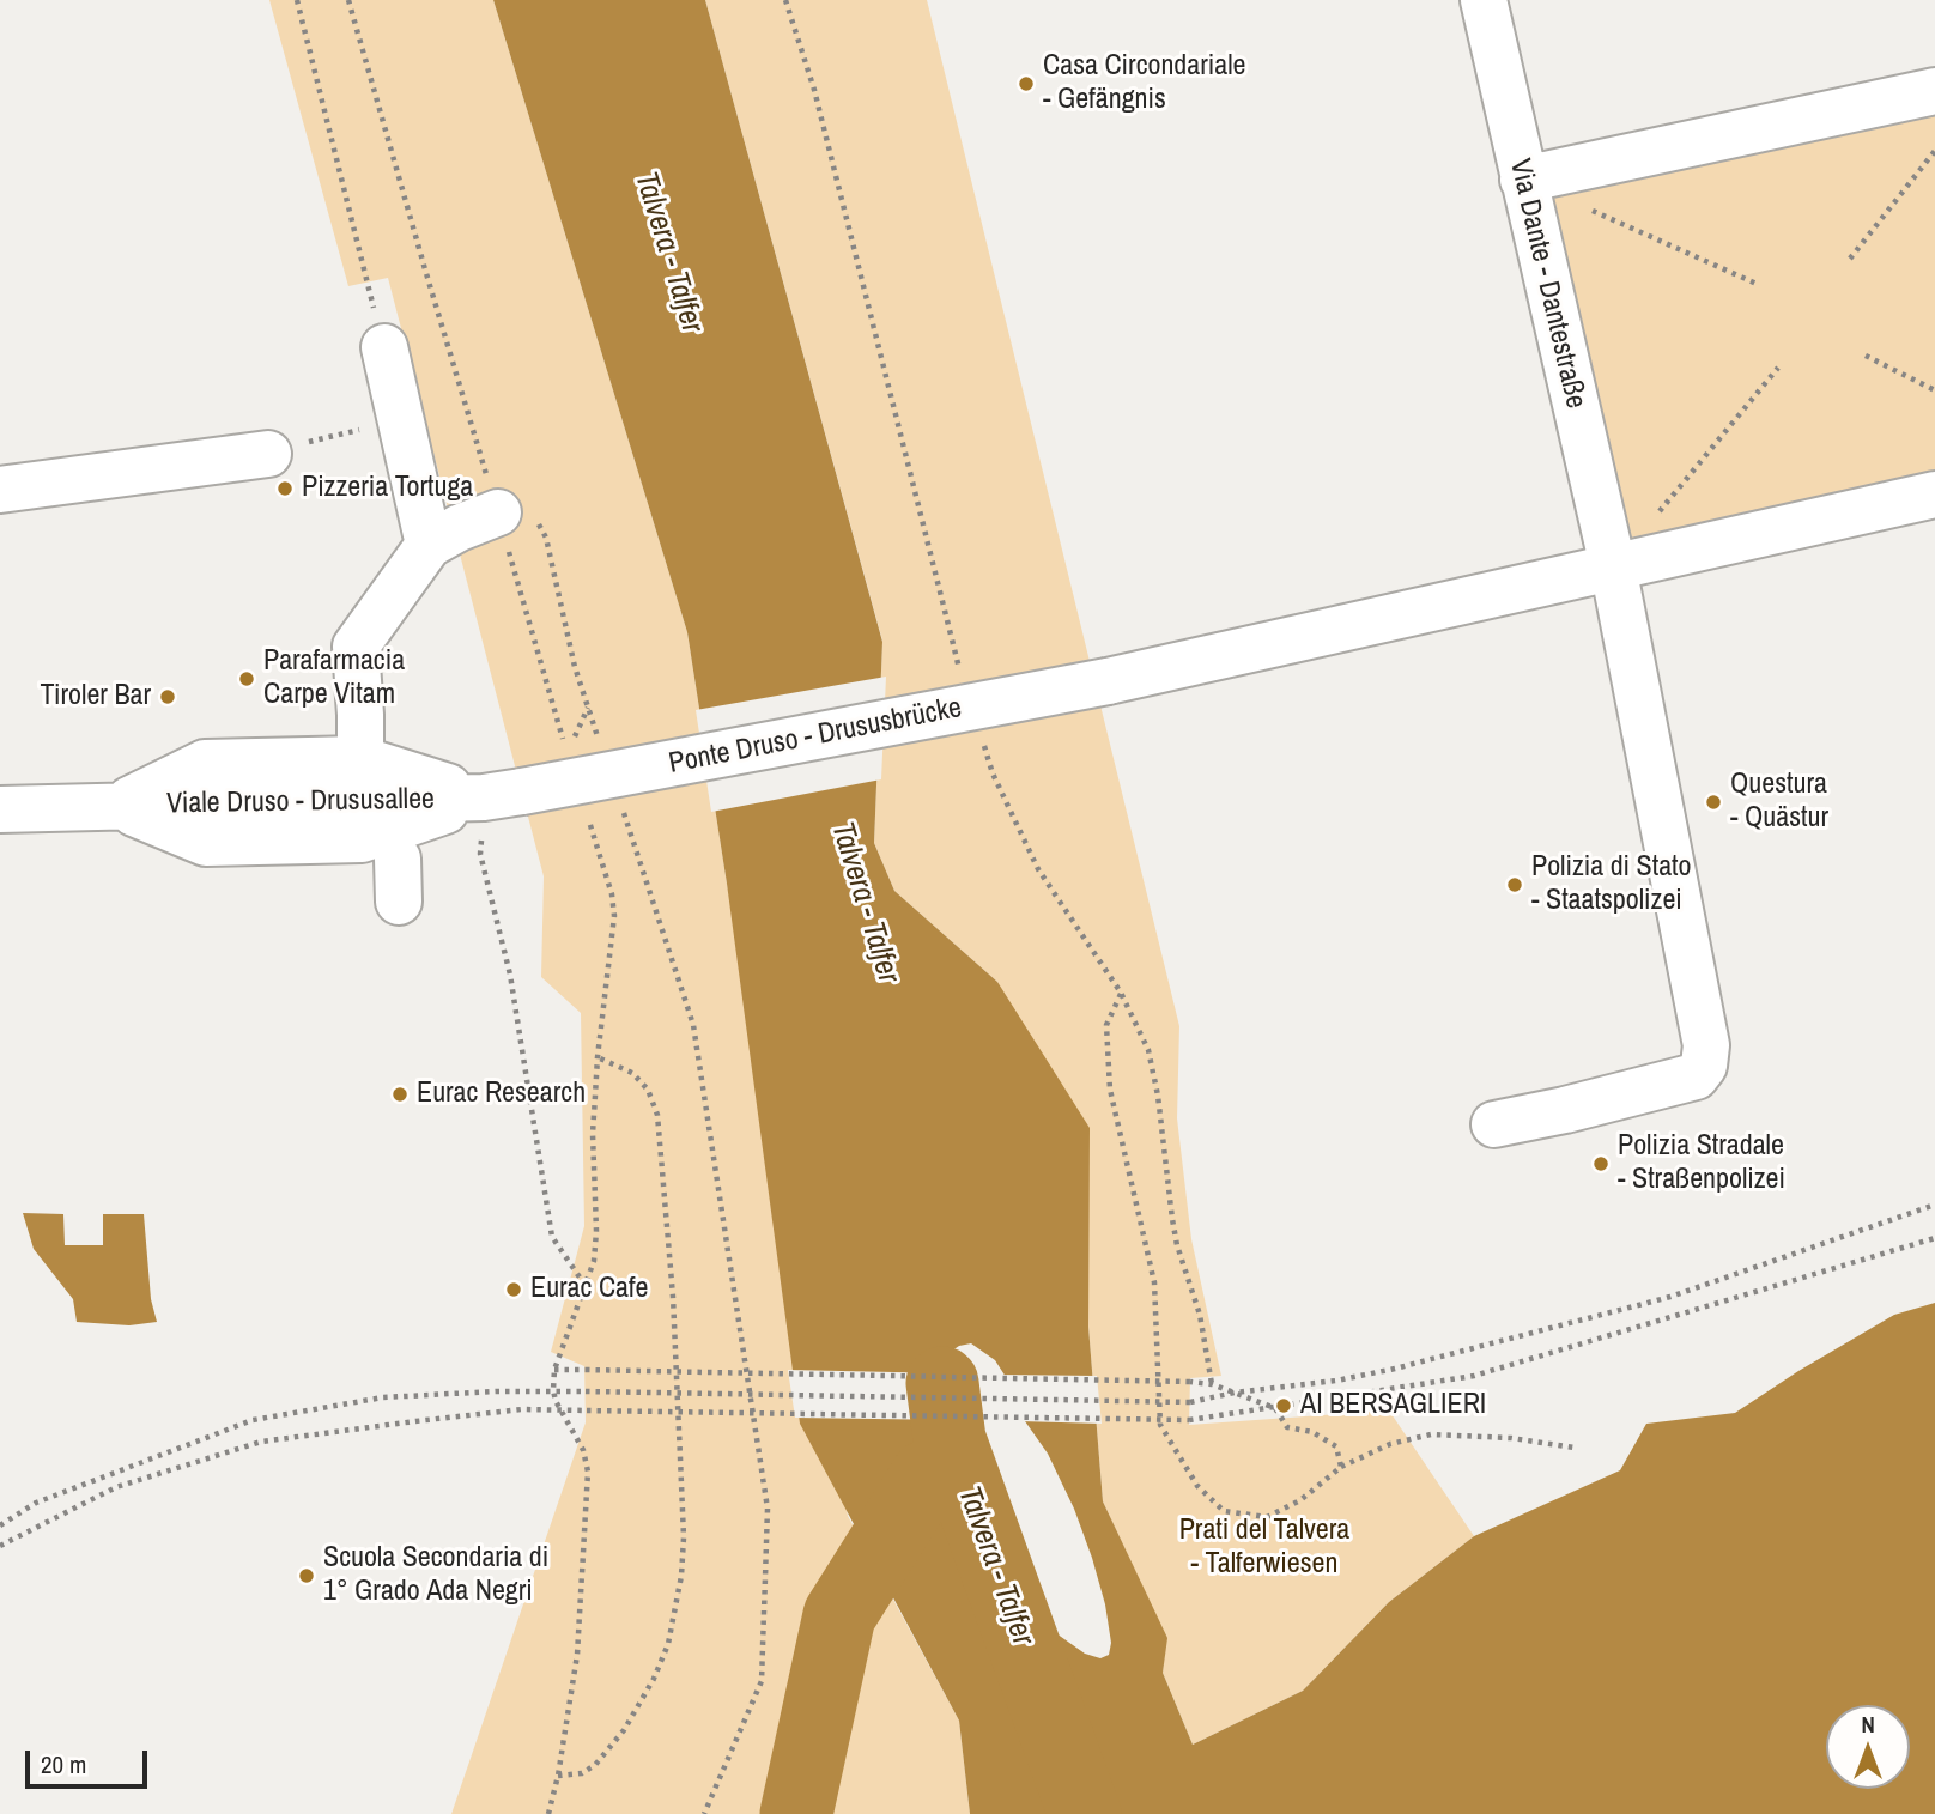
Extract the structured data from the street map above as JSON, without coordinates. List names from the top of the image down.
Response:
{
  "streets": {
    "main road": ["Via Dante - Dantestraße", "Ponte Druso - Drususbrücke", "Viale Druso - Drususallee"]
  },
  "crossings": [
    ["Via Dante - Dantestraße", "Ponte Druso - Drususbrücke"],
    ["Ponte Druso - Drususbrücke", "Viale Druso - Drususallee"]
  ],
  "water": ["Talvera - Talfer"],
  "parks": ["Prati del Talvera - Talferwiesen"],
  "places": [
    "Casa Circondariale - Gefängnis",
    "Pizzeria Tortuga",
    "Parafarmacia Carpe Vitam",
    "Tiroler Bar",
    "Questura - Quästur",
    "Polizia di Stato - Staatspolizei",
    "Eurac Research",
    "Polizia Stradale - Straßenpolizei",
    "Eurac Cafe",
    "AI BERSAGLIERI",
    "Scuola Secondaria di 1° Grado Ada Negri"
  ],
  "scale_bar": "20 m",
  "north": "top"
}
